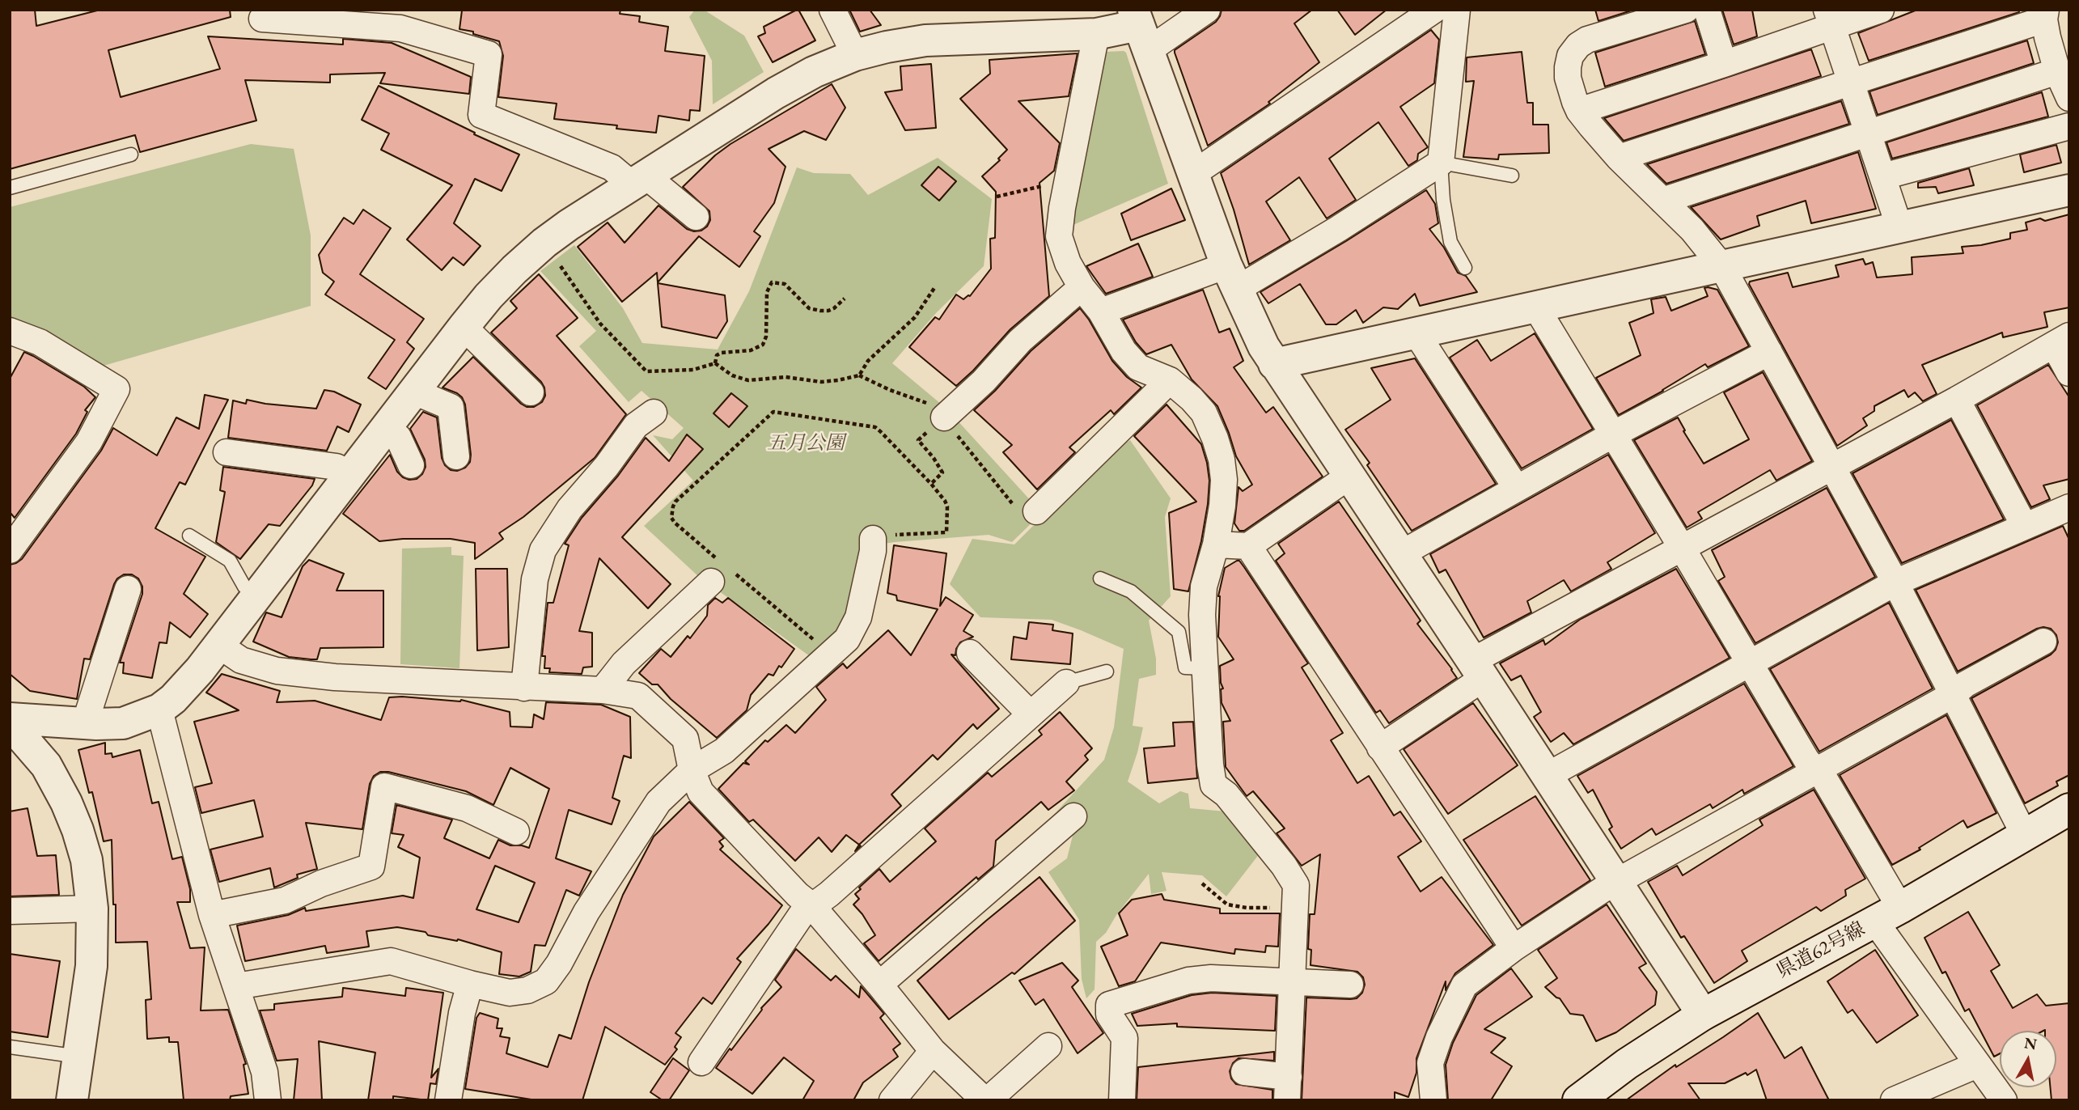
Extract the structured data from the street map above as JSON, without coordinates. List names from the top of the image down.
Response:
{
  "streets": {
    "street": ["県道62号線"]
  },
  "parks": ["五月公園"],
  "north": "top"
}
